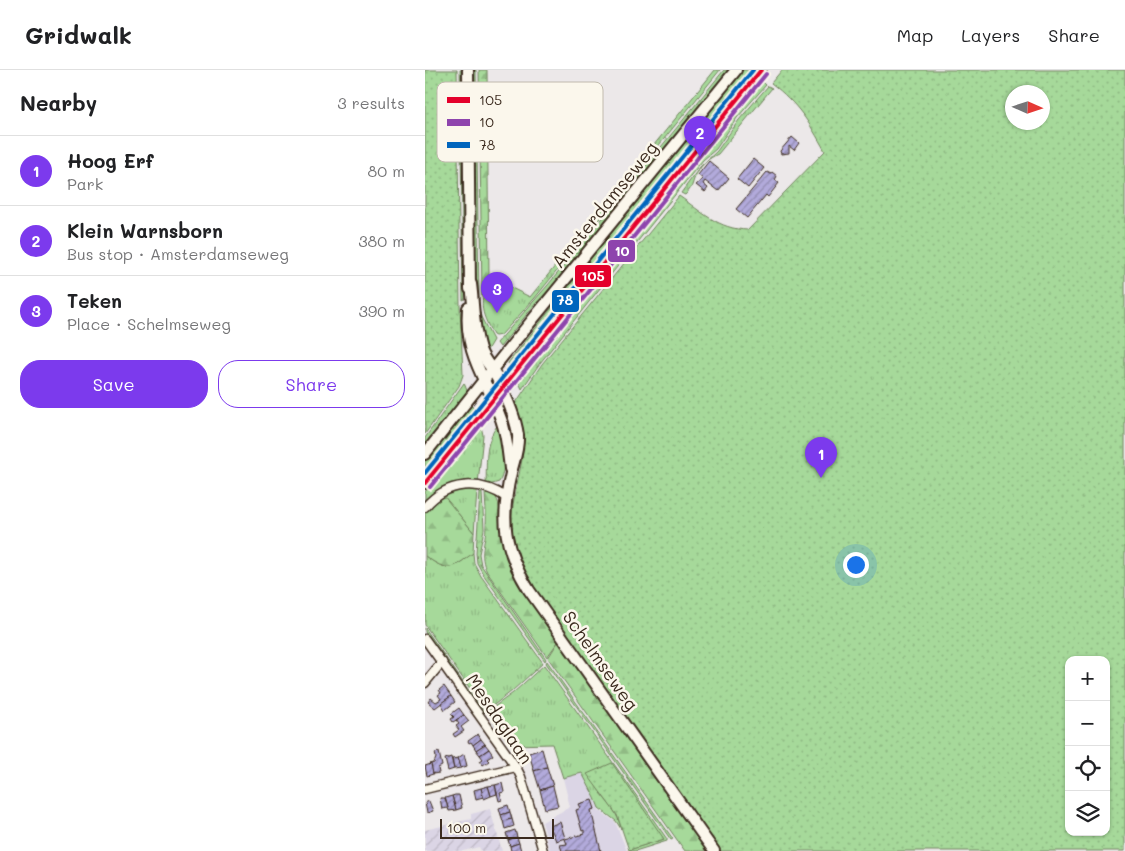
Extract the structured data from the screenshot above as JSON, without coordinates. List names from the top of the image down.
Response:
{
  "streets": {
    "main road": ["Amsterdamseweg", "Schelmseweg"],
    "street": ["Mesdaglaan"]
  },
  "crossings": [
    ["Amsterdamseweg", "Schelmseweg"]
  ],
  "lines": ["transit line 105", "transit line 78", "transit line 10"],
  "legend": ["105", "10", "78"],
  "scale_bar": "100 m",
  "north": "right",
  "page": {
    "header": "Gridwalk",
    "nav": ["Map", "Layers", "Share"],
    "heading": ["Nearby", "3 results"],
    "pins": ["2", "3", "1"],
    "list": [
      {
        "mark": "1",
        "name": "Hoog Erf",
        "note": "Park",
        "value": "80 m"
      },
      {
        "mark": "2",
        "name": "Klein Warnsborn",
        "note": "Bus stop · Amsterdamseweg",
        "value": "380 m"
      },
      {
        "mark": "3",
        "name": "Teken",
        "note": "Place · Schelmseweg",
        "value": "390 m"
      }
    ],
    "buttons": ["Save", "Share"],
    "map_buttons": ["+", "−"],
    "scale": "100 m"
  }
}
